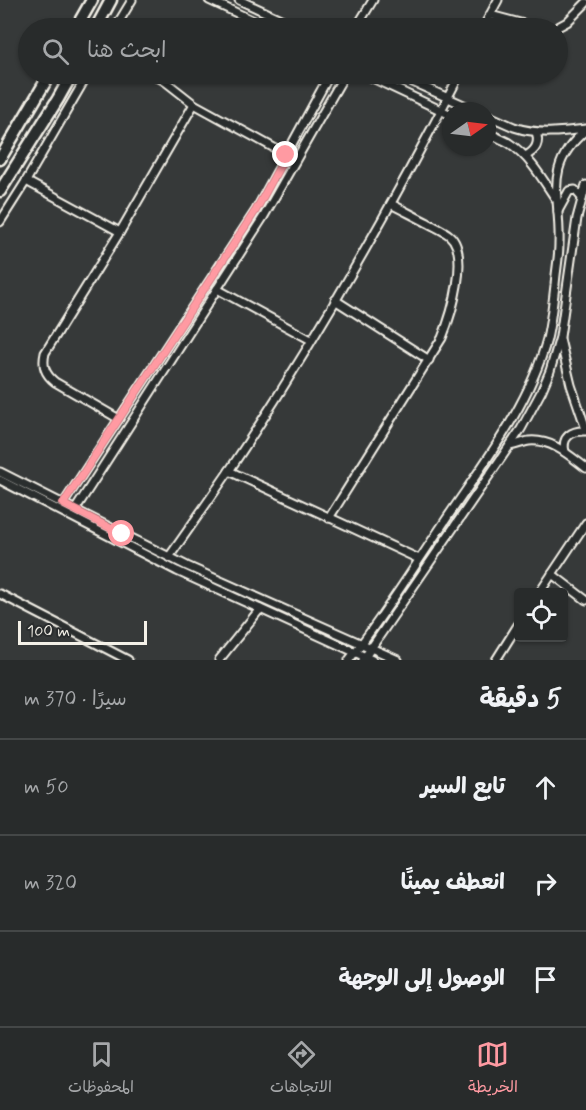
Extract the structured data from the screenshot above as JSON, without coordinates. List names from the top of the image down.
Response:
{
  "scale_bar": "100 m",
  "north": "right",
  "page": {
    "search": "ابحث هنا",
    "scale": "100 m",
    "heading": ["5 دقيقة", "سيرًا · 370 m"],
    "list": [
      ["تابع السير", "50 m"],
      ["انعطف يمينًا", "320 m"],
      "الوصول إلى الوجهة"
    ],
    "nav": ["الخريطة", "الاتجاهات", "المحفوظات"]
  }
}
